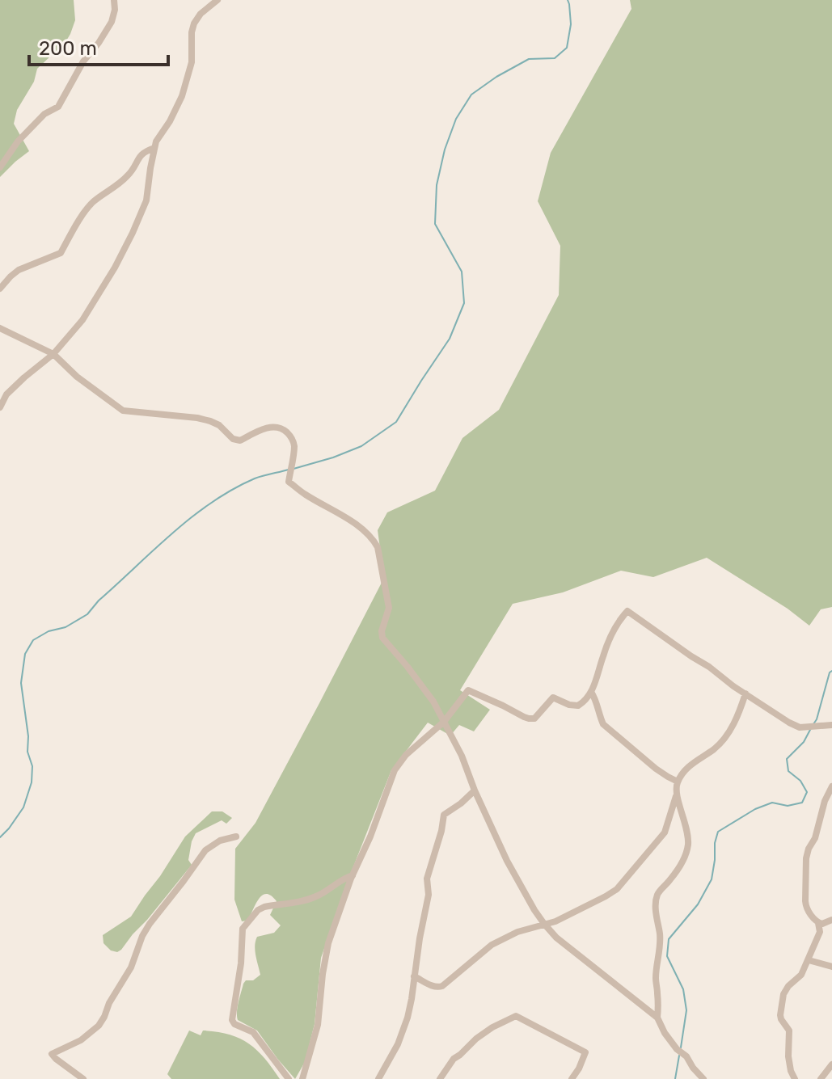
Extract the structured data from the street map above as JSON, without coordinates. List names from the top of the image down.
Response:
{
  "scale_bar": "200 m"
}
